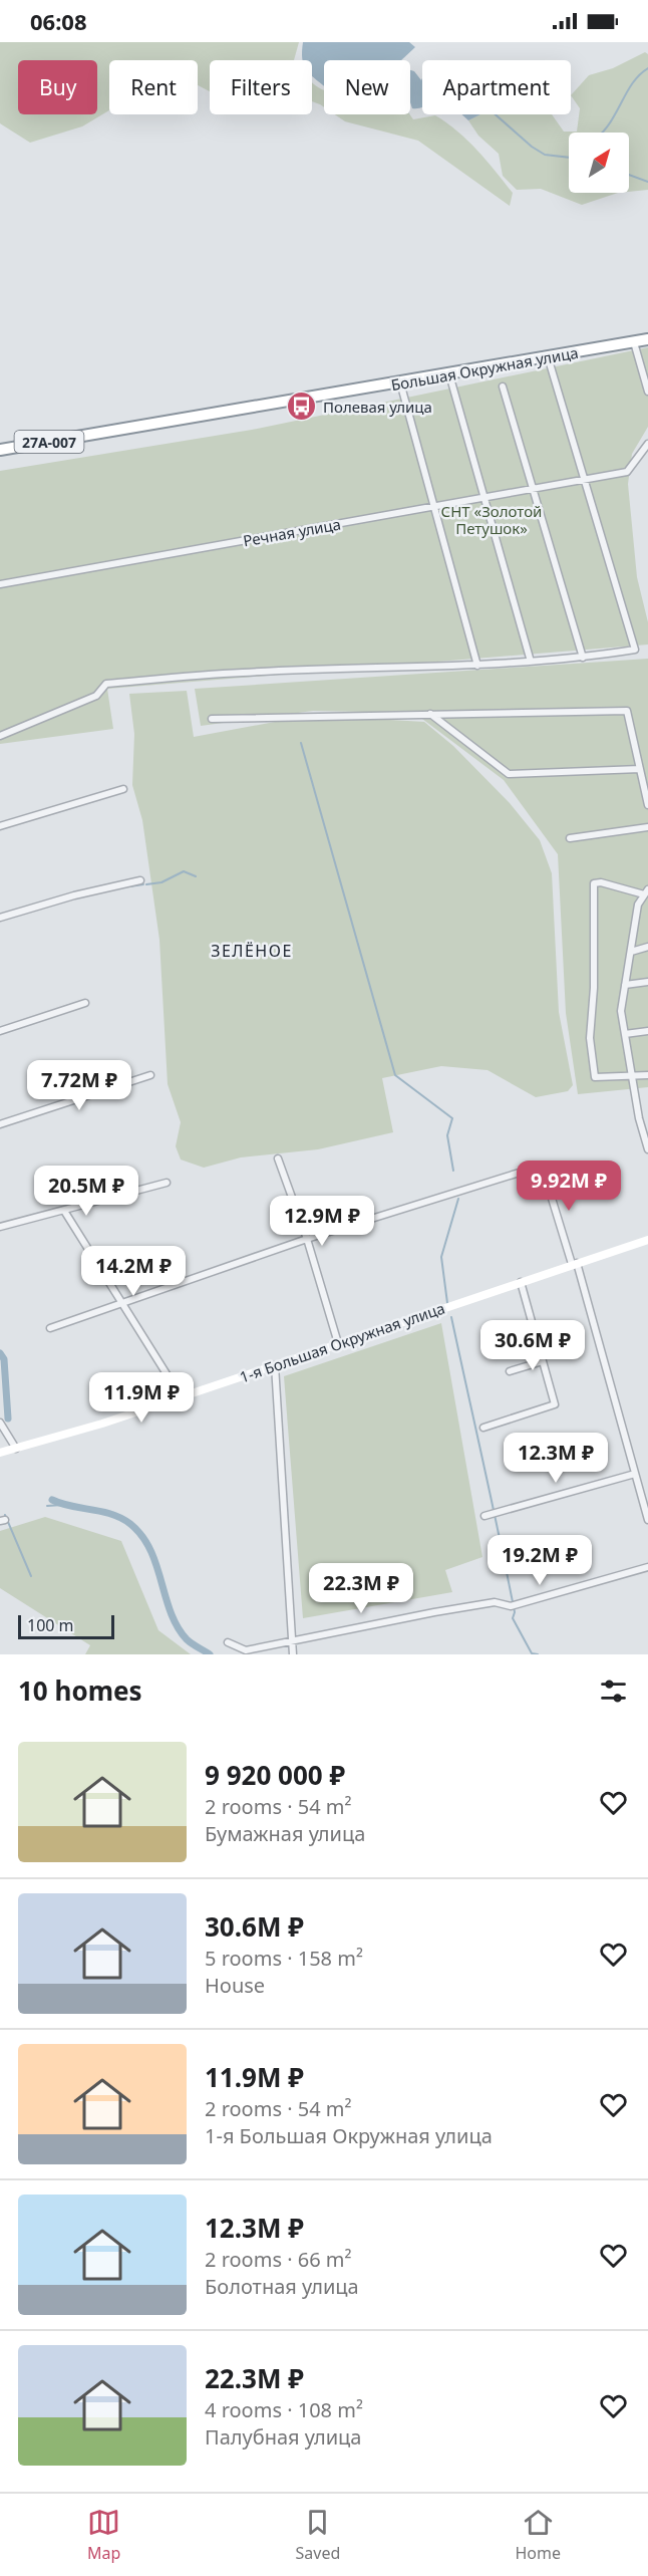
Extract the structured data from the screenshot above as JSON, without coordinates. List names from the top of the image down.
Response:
{
  "streets": {
    "highway": ["Большая Окружная улица", "27А-007"],
    "street": ["Речная улица", "1-я Большая Окружная улица"]
  },
  "districts": ["ЗЕЛЁНОЕ"],
  "parks": ["СНТ «Золотой Петушок»"],
  "places": {
    "bus stop": ["Полевая улица"]
  },
  "scale_bar": "100 m",
  "north": "top right",
  "page": {
    "status": "06:08",
    "chip": [
      "Buy",
      "Rent",
      "Filters",
      "New",
      "Apartment"
    ],
    "price": [
      "7.72M ₽",
      "9.92M ₽",
      "20.5M ₽",
      "12.9M ₽",
      "14.2M ₽",
      "30.6M ₽",
      "11.9M ₽",
      "12.3M ₽",
      "19.2M ₽",
      "22.3M ₽"
    ],
    "scale": "100 m",
    "heading": "10 homes",
    "list": [
      {
        "name": "9 920 000 ₽",
        "note": "2 rooms · 54 m² · Бумажная улица"
      },
      {
        "name": "30.6M ₽",
        "note": "5 rooms · 158 m² · House"
      },
      {
        "name": "11.9M ₽",
        "note": "2 rooms · 54 m² · 1-я Большая Окружная улица"
      },
      {
        "name": "12.3M ₽",
        "note": "2 rooms · 66 m² · Болотная улица"
      },
      {
        "name": "22.3M ₽",
        "note": "4 rooms · 108 m² · Палубная улица"
      }
    ],
    "tabs": ["Map", "Saved", "Home"]
  }
}
